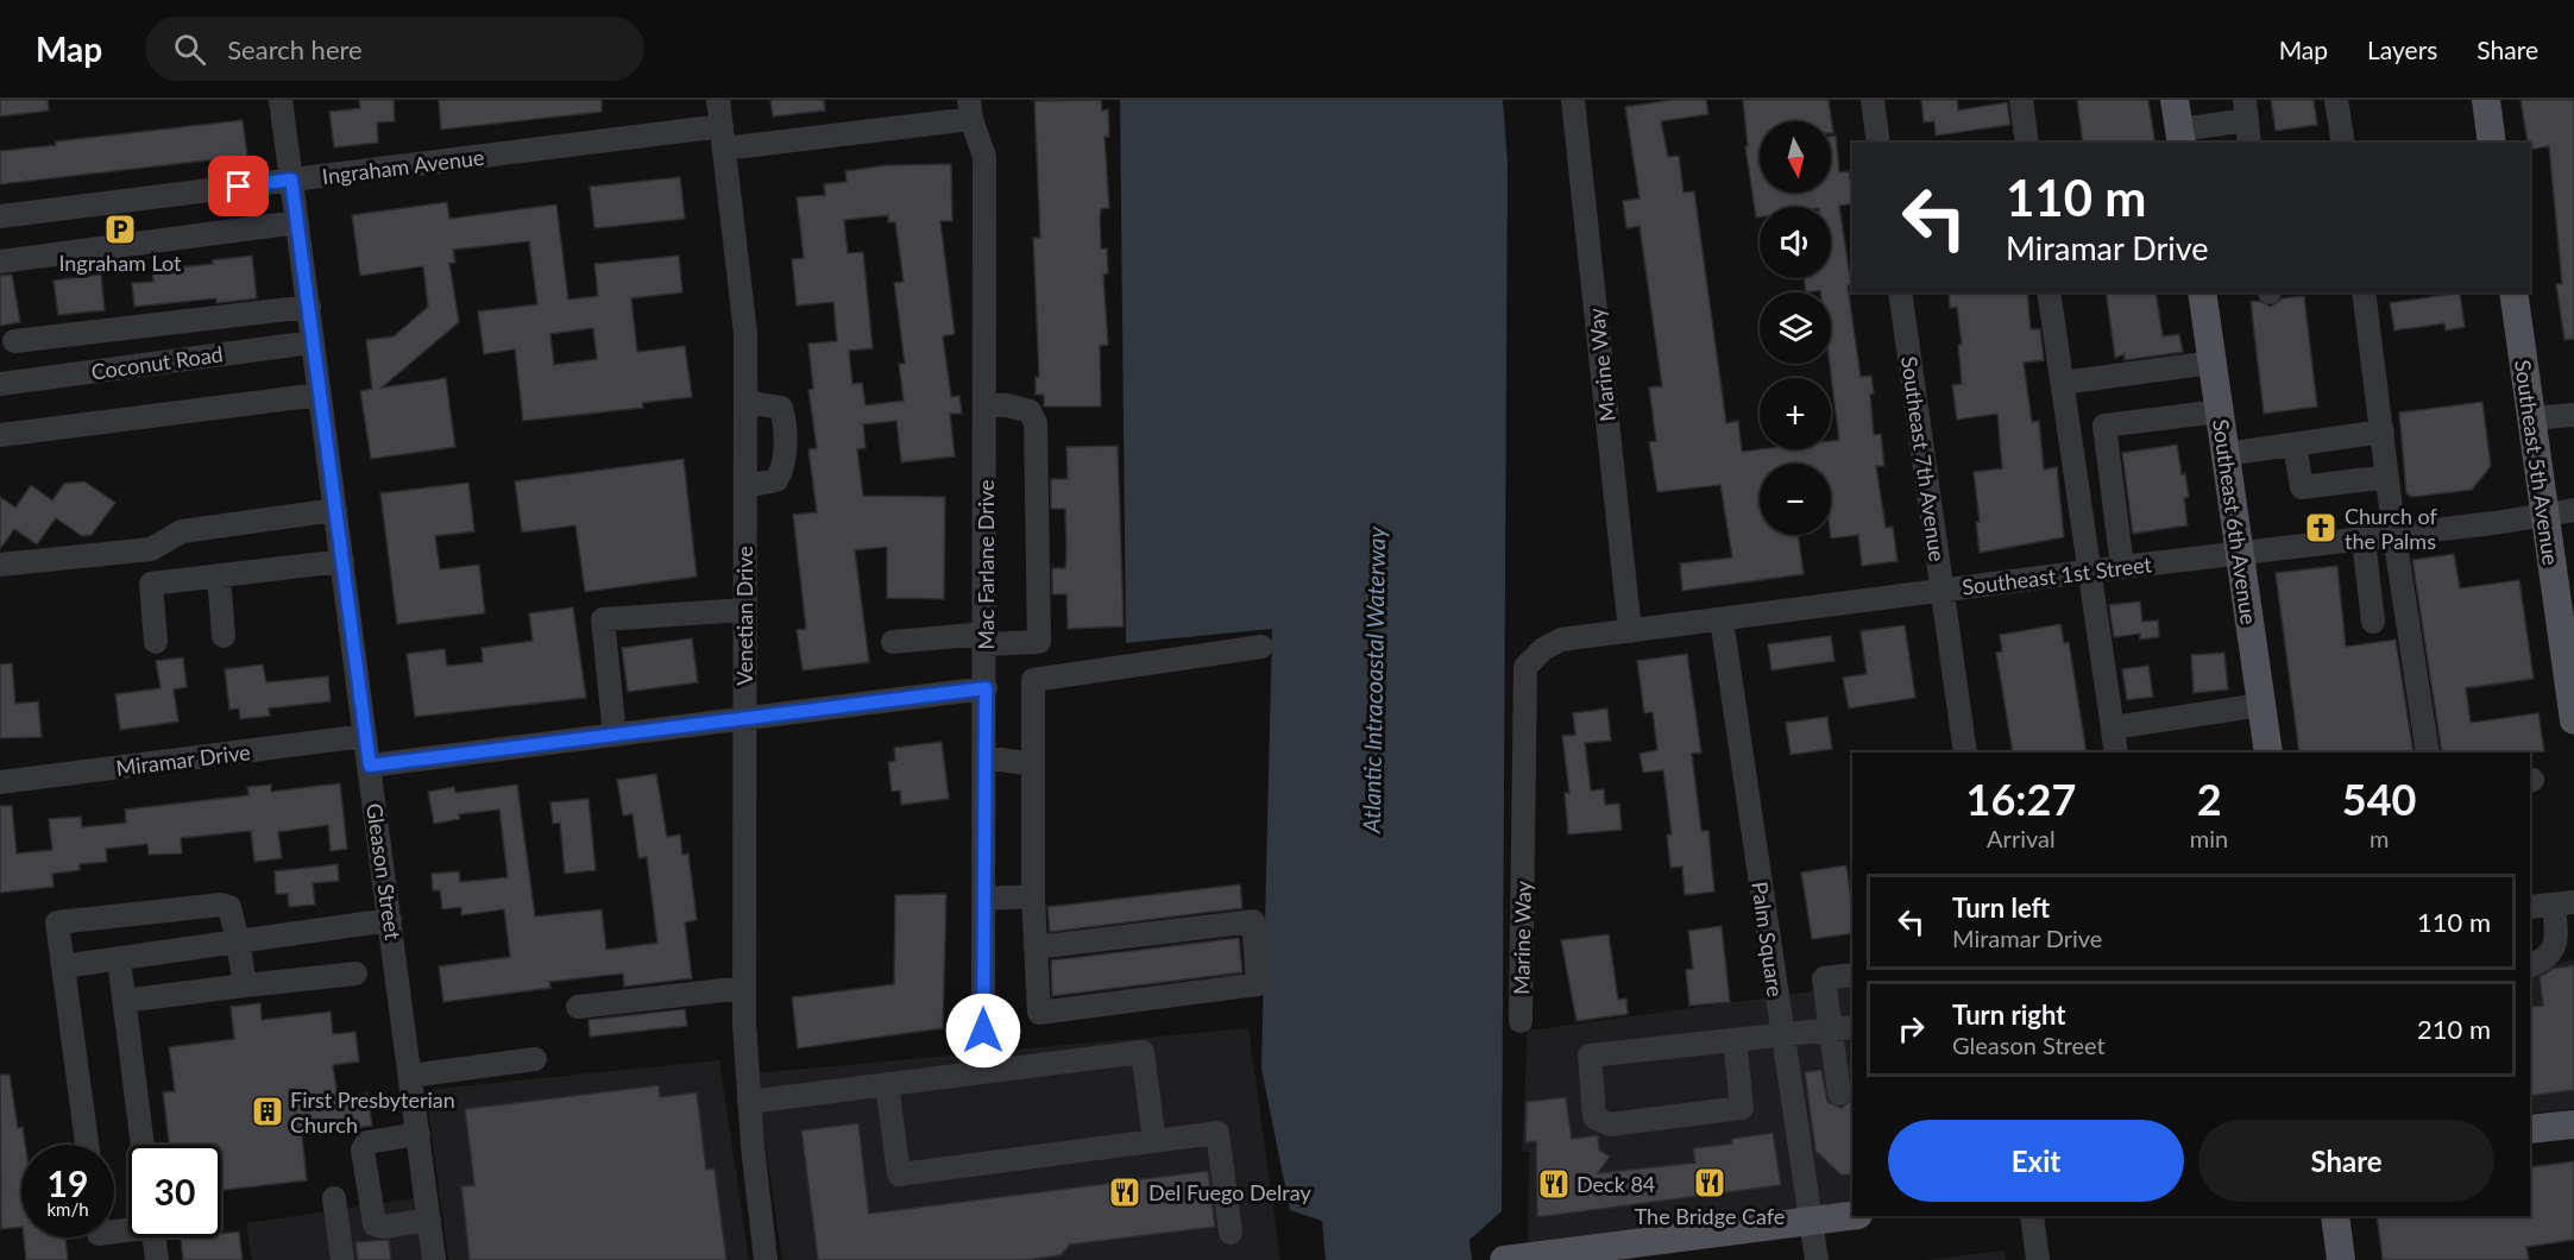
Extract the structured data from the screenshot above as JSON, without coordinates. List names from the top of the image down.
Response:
{
  "streets": {
    "main road": ["Southeast 5th Avenue", "Southeast 6th Avenue"],
    "street": [
      "Ingraham Avenue",
      "Coconut Road",
      "Marine Way",
      "Southeast 7th Avenue",
      "Mac Farlane Drive",
      "Southeast 1st Street",
      "Venetian Drive",
      "Miramar Drive",
      "Gleason Street",
      "Palm Square"
    ]
  },
  "crossings": [
    ["Ingraham Avenue", "Mac Farlane Drive"],
    ["Ingraham Avenue", "Venetian Drive"],
    ["Ingraham Avenue", "Gleason Street"],
    ["Coconut Road", "Gleason Street"],
    ["Marine Way", "Southeast 1st Street"],
    ["Southeast 7th Avenue", "Southeast 1st Street"],
    ["Southeast 5th Avenue", "Southeast 1st Street"],
    ["Southeast 6th Avenue", "Southeast 1st Street"],
    ["Southeast 1st Street", "Palm Square"],
    ["Miramar Drive", "Gleason Street"]
  ],
  "water": ["Atlantic Intracoastal Waterway"],
  "places": {
    "parking": ["Ingraham Lot"],
    "church": ["Church of the Palms"],
    "building": ["First Presbyterian Church"],
    "restaurant": ["The Bridge Cafe", "Deck 84", "Del Fuego Delray"]
  },
  "north": "bottom",
  "page": {
    "header": "Map",
    "search": "Search here",
    "nav": ["Map", "Layers", "Share"],
    "map_buttons": ["+", "−"],
    "turn": ["110 m", "Miramar Drive"],
    "eta": [
      "16:27",
      "Arrival",
      "2",
      "min",
      "540",
      "m"
    ],
    "list": [
      {
        "name": "Turn left",
        "note": "Miramar Drive",
        "value": "110 m"
      },
      {
        "name": "Turn right",
        "note": "Gleason Street",
        "value": "210 m"
      }
    ],
    "buttons": ["Exit", "Share"],
    "speed": "19 km/h",
    "limit": "30"
  }
}
